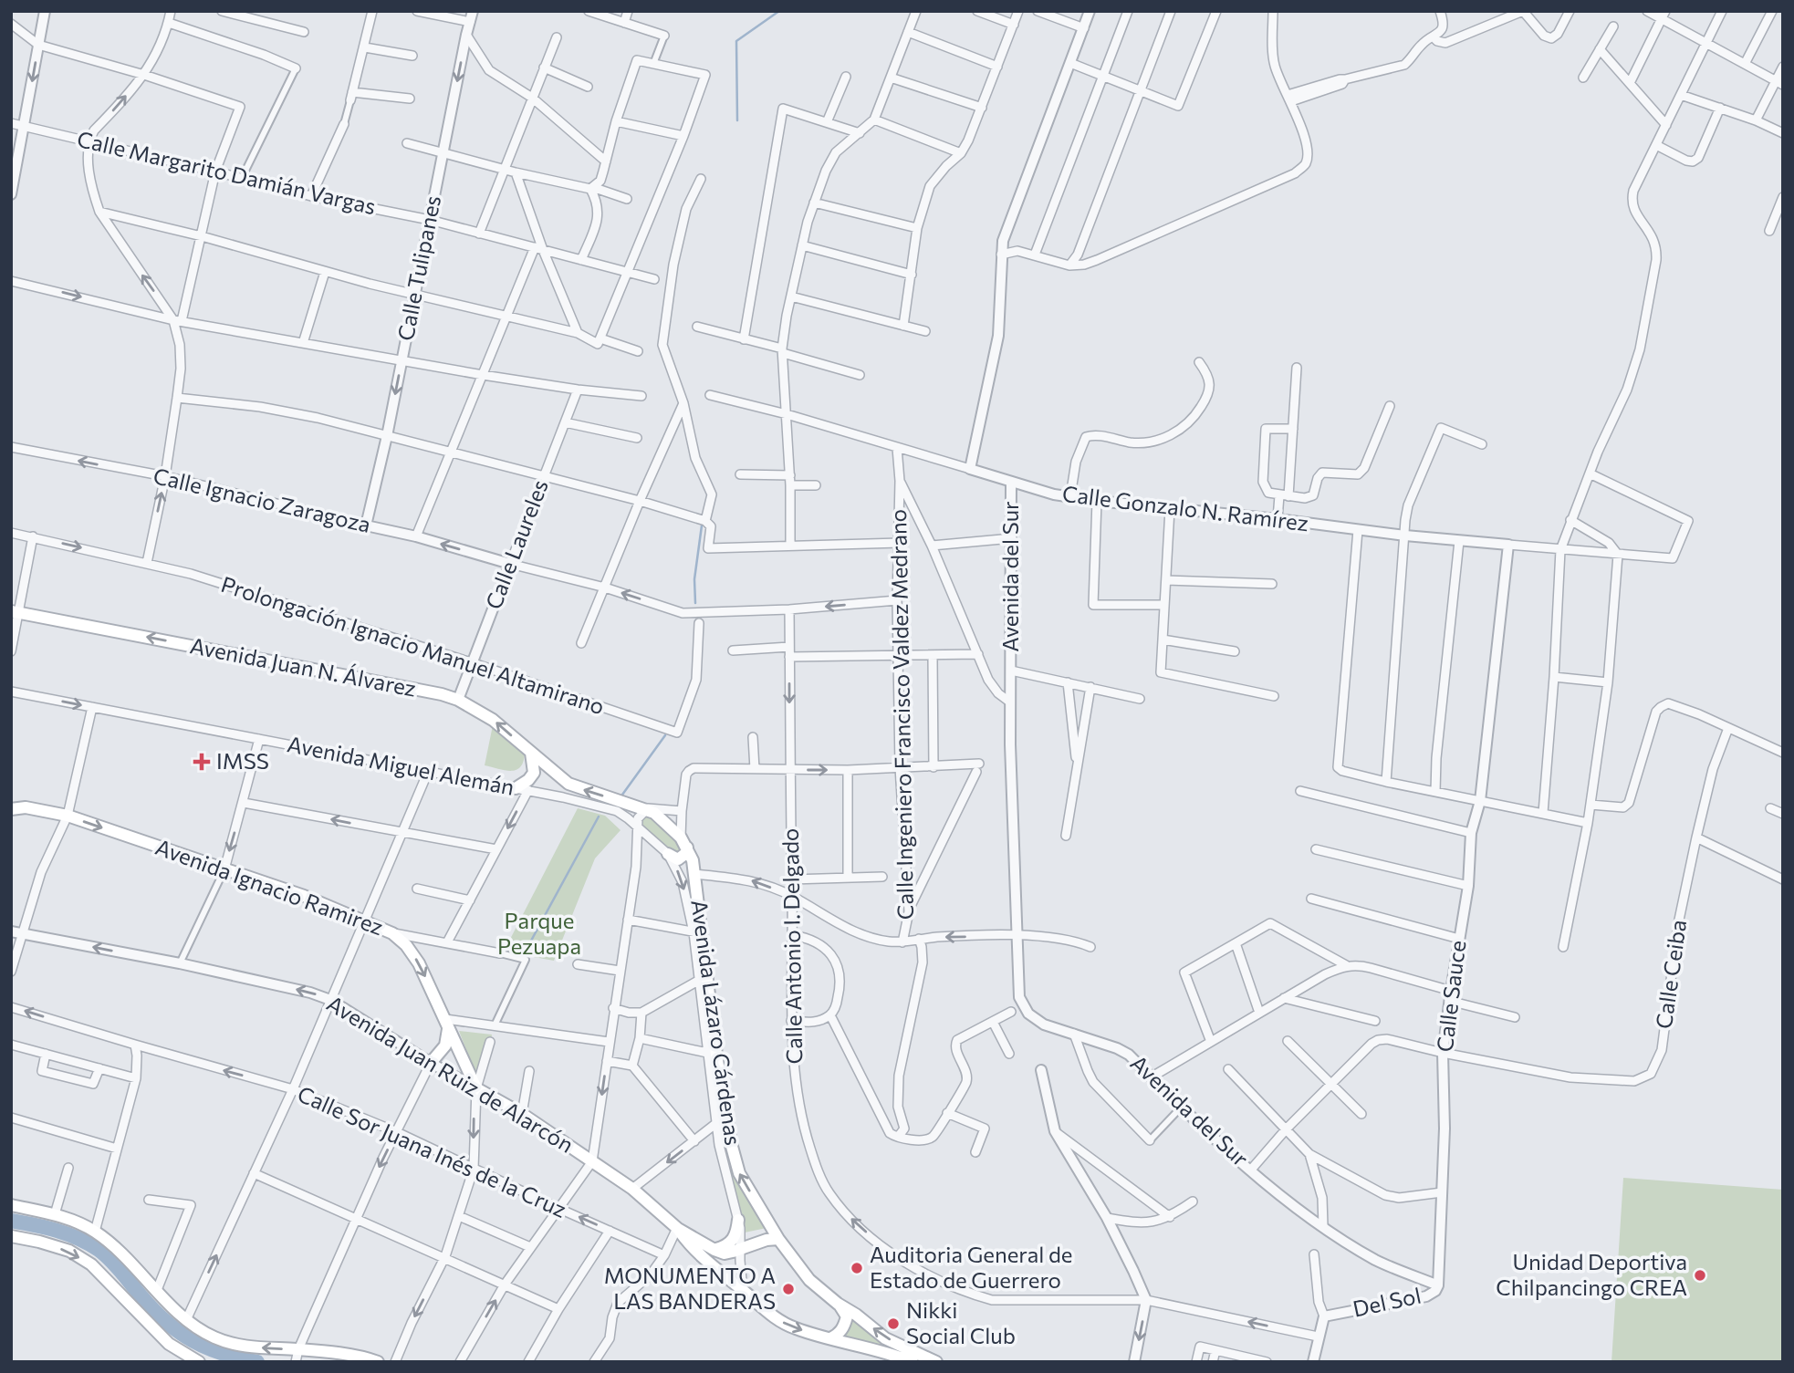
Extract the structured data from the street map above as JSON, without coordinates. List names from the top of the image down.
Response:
{
  "streets": {
    "main road": [
      "Avenida Juan N. Álvarez",
      "Avenida Ignacio Ramirez",
      "Avenida Lázaro Cárdenas",
      "Avenida Juan Ruiz de Alarcón"
    ],
    "street": [
      "Calle Margarito Damián Vargas",
      "Calle Tulipanes",
      "Calle Ignacio Zaragoza",
      "Calle Gonzalo N. Ramírez",
      "Calle Laureles",
      "Avenida del Sur",
      "Prolongación Ignacio Manuel Altamirano",
      "Calle Ingeniero Francisco Valdez Medrano",
      "Avenida Miguel Alemán",
      "Calle Antonio I. Delgado",
      "Calle Ceiba",
      "Calle Sauce",
      "Calle Sor Juana Inés de la Cruz",
      "Del Sol"
    ]
  },
  "crossings": [
    ["Calle Margarito Damián Vargas", "Calle Tulipanes"],
    ["Calle Tulipanes", "Calle Ignacio Zaragoza"],
    ["Calle Ignacio Zaragoza", "Calle Laureles"],
    ["Calle Gonzalo N. Ramírez", "Avenida del Sur"],
    ["Calle Gonzalo N. Ramírez", "Calle Ingeniero Francisco Valdez Medrano"],
    ["Calle Gonzalo N. Ramírez", "Calle Sauce"],
    ["Calle Laureles", "Prolongación Ignacio Manuel Altamirano"],
    ["Calle Laureles", "Avenida Juan N. Álvarez"],
    ["Avenida del Sur", "Del Sol"],
    ["Avenida Miguel Alemán", "Avenida Lázaro Cárdenas"],
    ["Avenida Ignacio Ramirez", "Avenida Juan Ruiz de Alarcón"],
    ["Calle Antonio I. Delgado", "Del Sol"],
    ["Calle Ceiba", "Calle Sauce"],
    ["Calle Sauce", "Del Sol"]
  ],
  "one_way": [
    "Calle Ignacio Zaragoza",
    "Avenida Juan N. Álvarez",
    "Avenida Ignacio Ramirez",
    "Avenida Juan Ruiz de Alarcón"
  ],
  "parks": ["Parque Pezuapa"],
  "places": {
    "health": ["IMSS"],
    "other": [
      "Auditoria General de Estado de Guerrero",
      "Unidad Deportiva Chilpancingo CREA",
      "MONUMENTO A LAS BANDERAS",
      "Nikki Social Club"
    ]
  }
}
